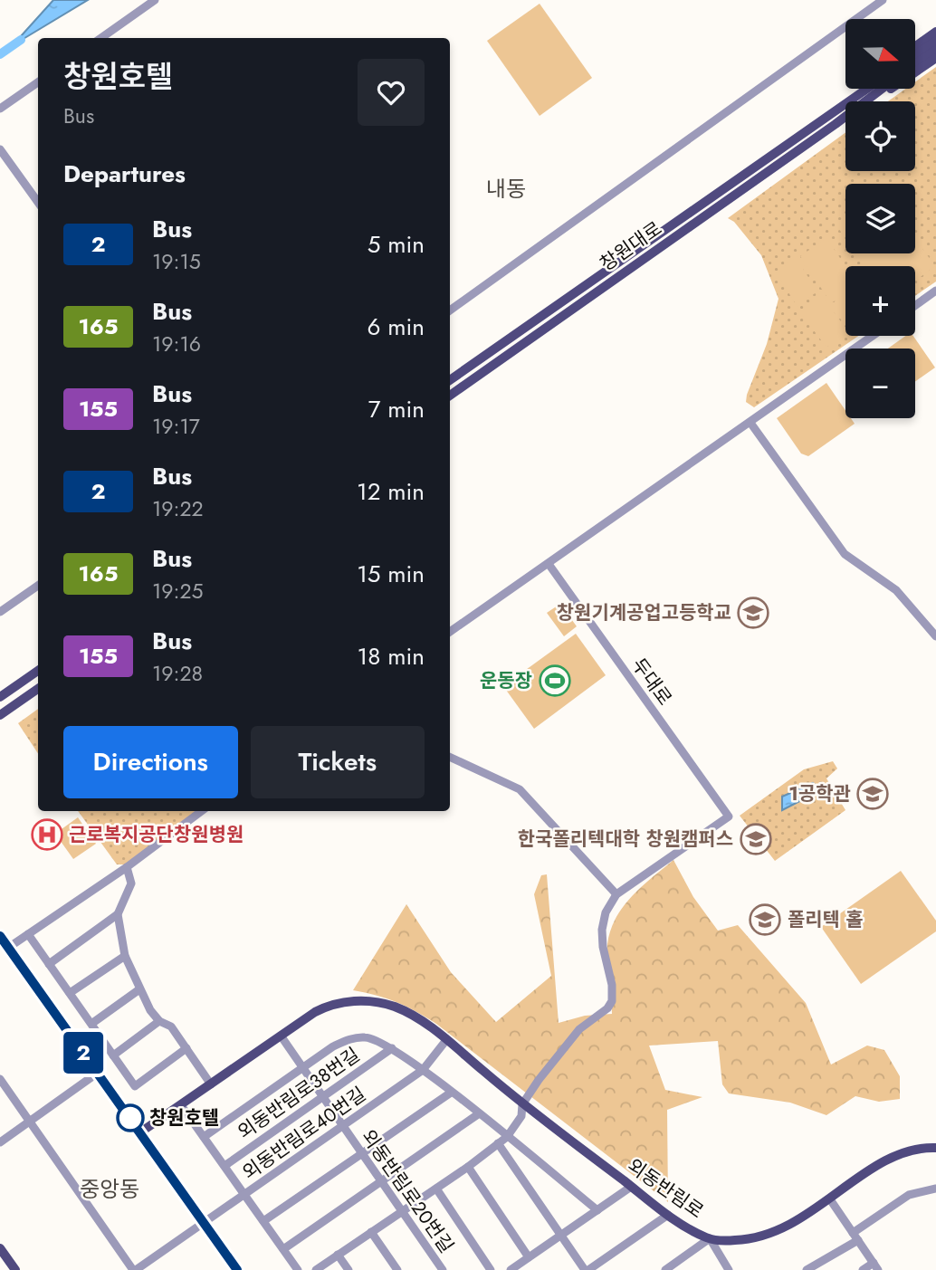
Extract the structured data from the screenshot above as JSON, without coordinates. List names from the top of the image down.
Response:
{
  "streets": {
    "main road": ["창원대로", "외동반림로"],
    "street": [
      "두대로",
      "외동반림로38번길",
      "외동반림로40번길",
      "외동반림로20번길"
    ]
  },
  "crossings": [
    ["외동반림로38번길", "외동반림로20번길"],
    ["외동반림로40번길", "외동반림로"],
    ["외동반림로40번길", "외동반림로20번길"],
    ["외동반림로", "외동반림로20번길"]
  ],
  "districts": ["내동", "중앙동"],
  "places": {
    "school or university": [
      "창원기계공업고등학교",
      "1공학관",
      "한국폴리텍대학 창원캠퍼스",
      "폴리텍 홀"
    ],
    "sports": ["운동장"],
    "hospital": ["근로복지공단창원병원"],
    "other": ["창원호텔"]
  },
  "lines": ["bus line 2"],
  "north": "right",
  "page": {
    "on_map": "2",
    "map_buttons": ["+", "−"],
    "heading": [
      ["창원호텔", "Bus"],
      "Departures"
    ],
    "list": [
      {
        "mark": "2",
        "name": "Bus",
        "note": "19:15",
        "value": "5 min"
      },
      {
        "mark": "165",
        "name": "Bus",
        "note": "19:16",
        "value": "6 min"
      },
      {
        "mark": "155",
        "name": "Bus",
        "note": "19:17",
        "value": "7 min"
      },
      {
        "mark": "2",
        "name": "Bus",
        "note": "19:22",
        "value": "12 min"
      },
      {
        "mark": "165",
        "name": "Bus",
        "note": "19:25",
        "value": "15 min"
      },
      {
        "mark": "155",
        "name": "Bus",
        "note": "19:28",
        "value": "18 min"
      }
    ],
    "buttons": ["Directions", "Tickets"]
  }
}
